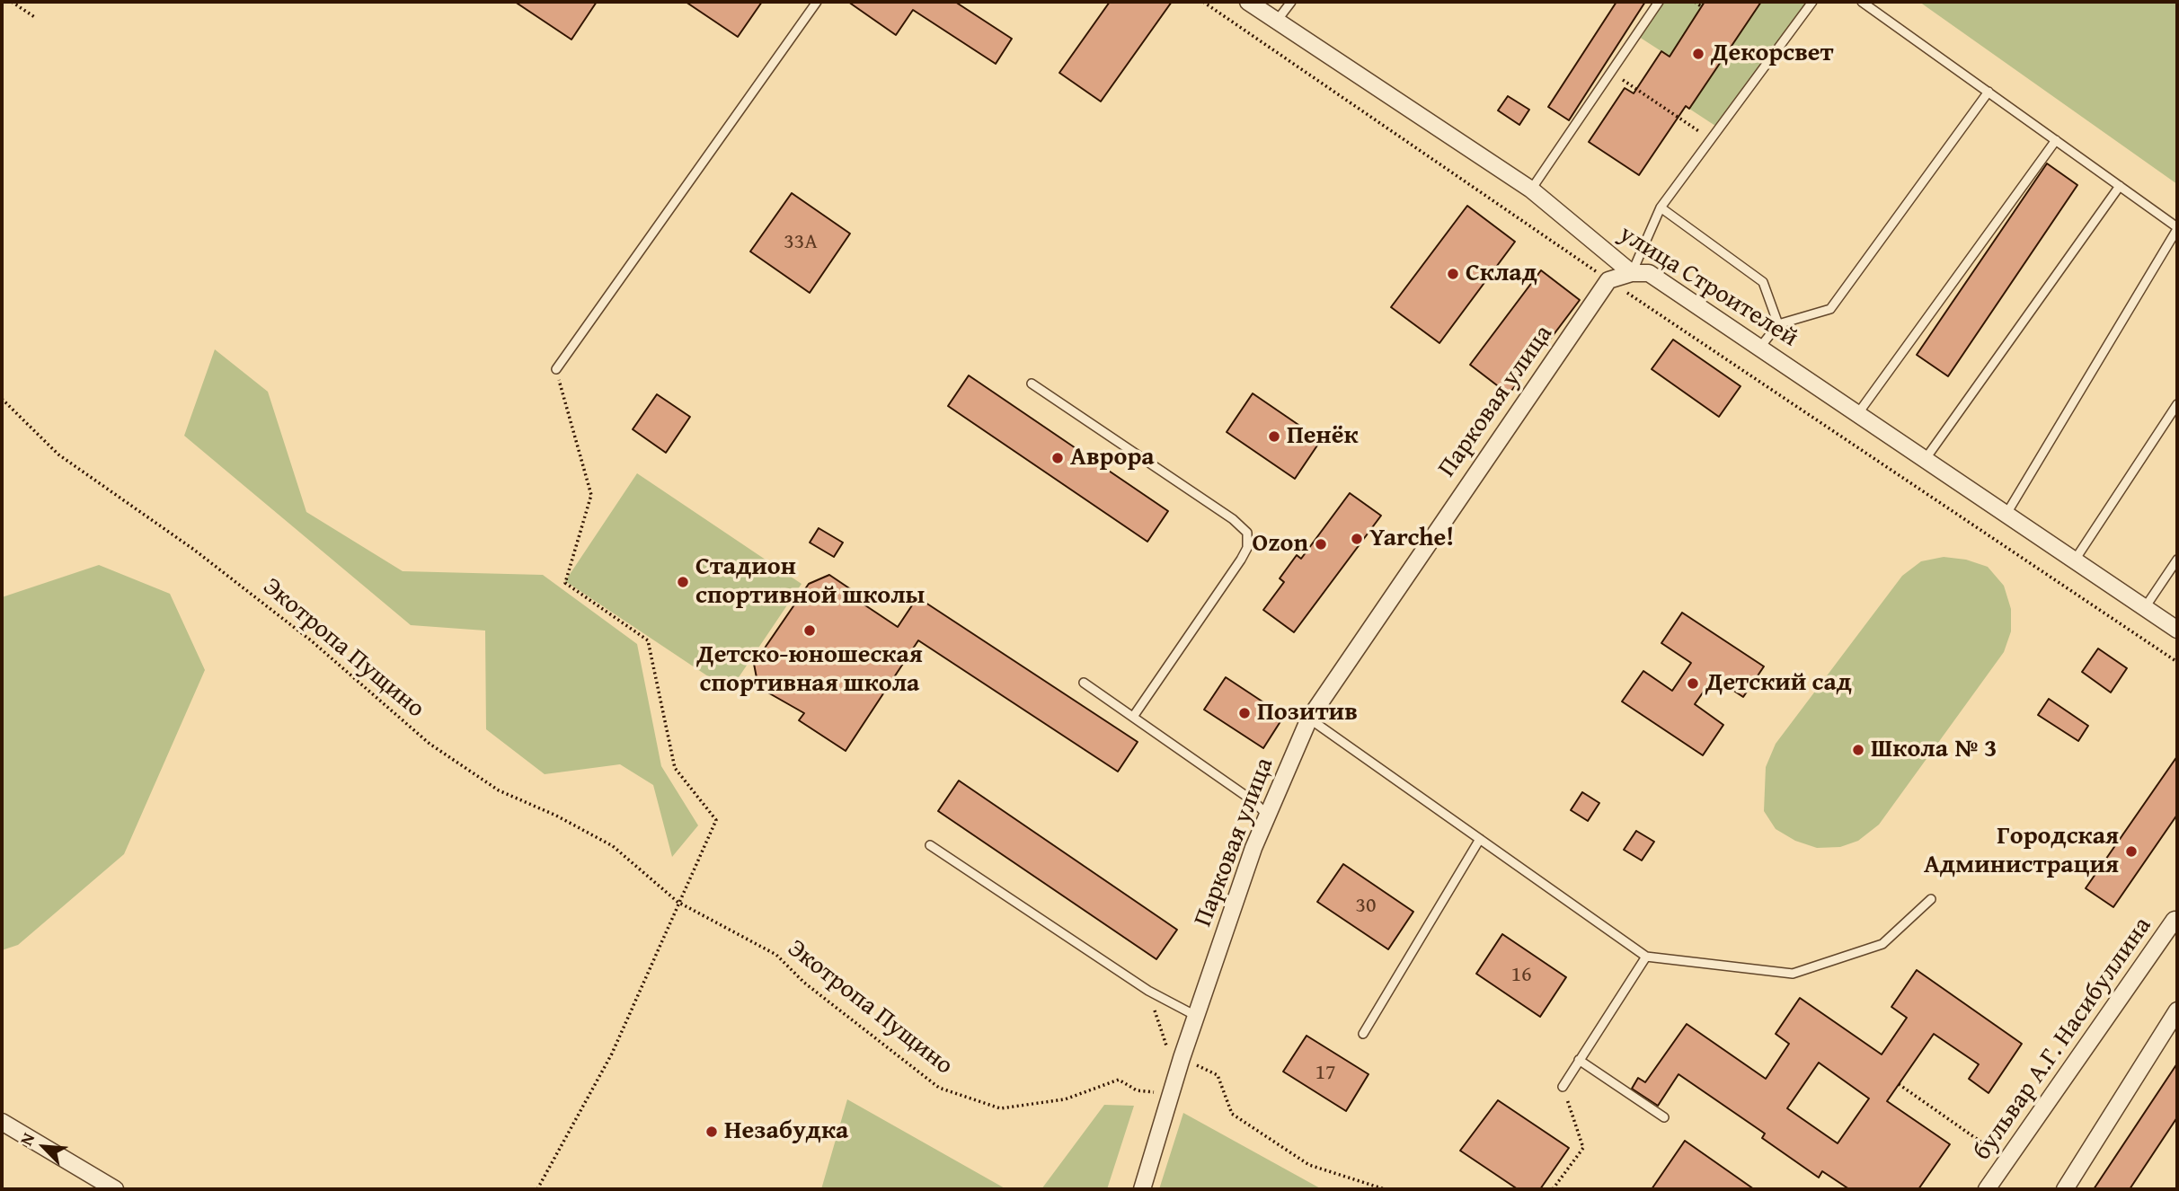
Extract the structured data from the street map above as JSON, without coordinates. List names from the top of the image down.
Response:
{
  "streets": {
    "street": ["улица Строителей", "Парковая улица", "бульвар А.Г. Насибуллина"],
    "path": ["Экотропа Пущино"]
  },
  "places": [
    "Декорсвет",
    "Склад",
    "Пенёк",
    "Аврора",
    "Yarche!",
    "Ozon",
    "Стадион спортивной школы",
    "Детско-юношеская спортивная школа",
    "Детский сад",
    "Позитив",
    "Школа № 3",
    "Городская Администрация",
    "Незабудка"
  ],
  "house_numbers": [
    "33А",
    "30",
    "16",
    "17"
  ],
  "north": "top left"
}
